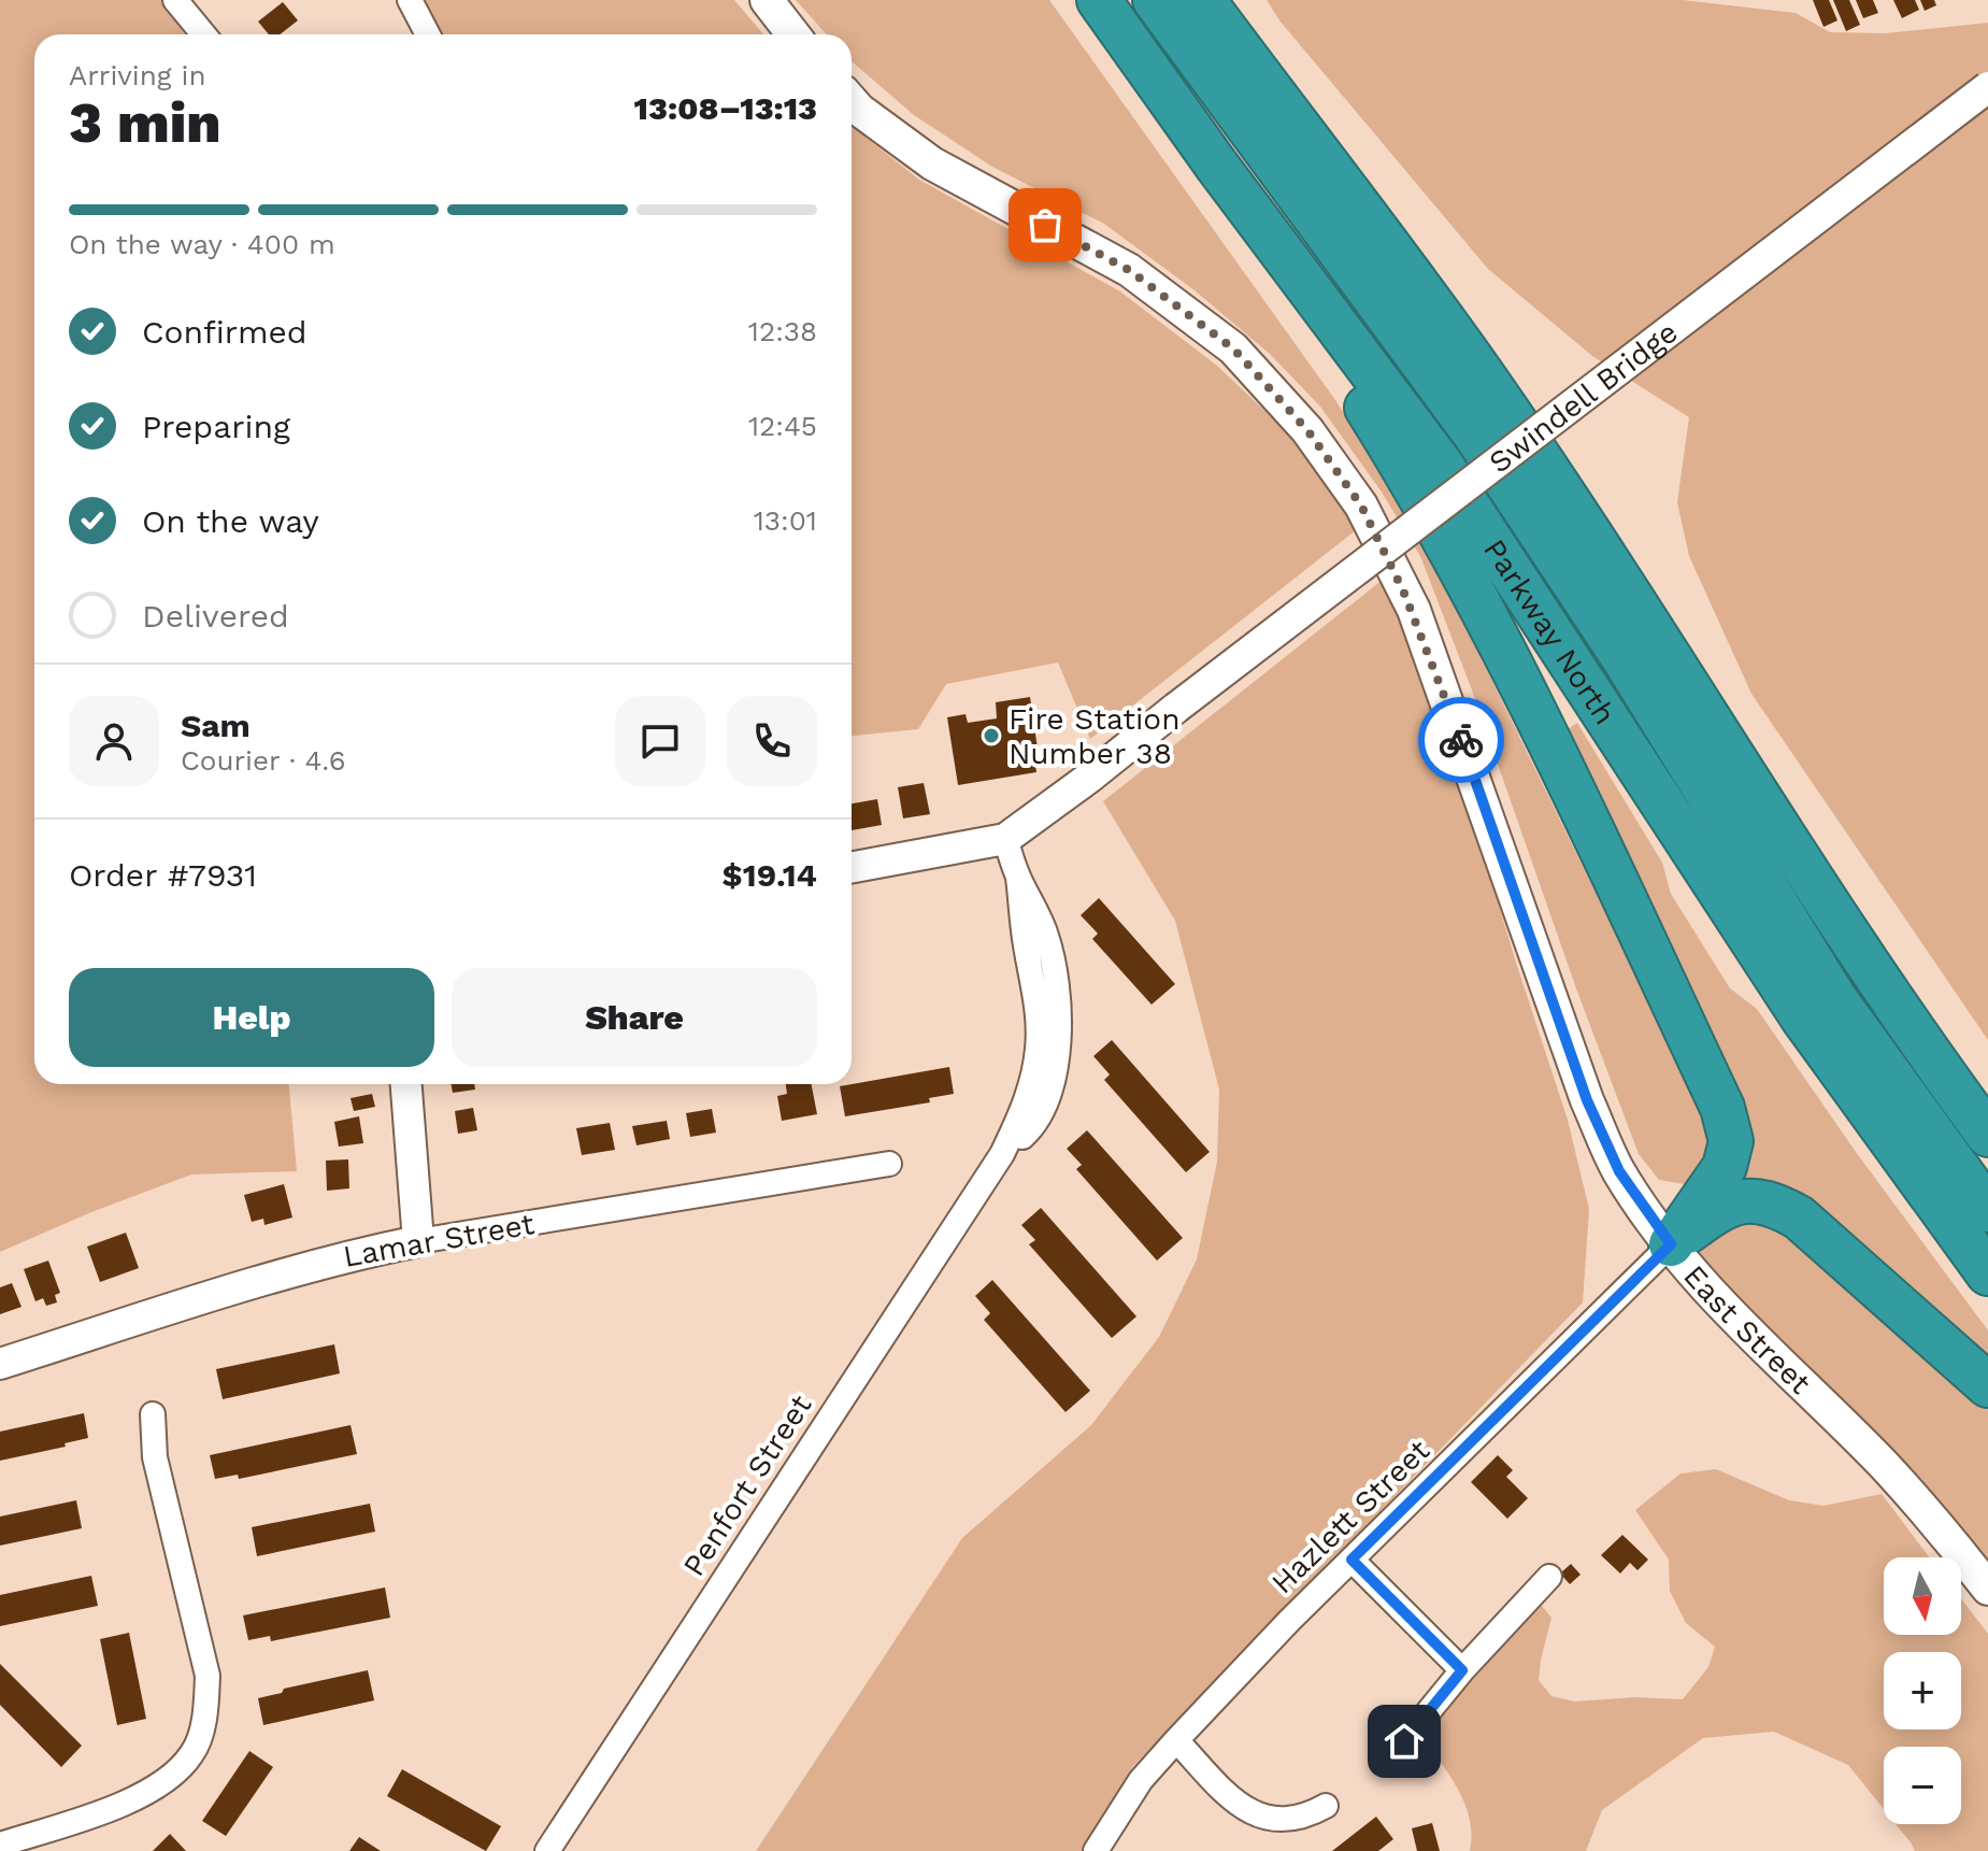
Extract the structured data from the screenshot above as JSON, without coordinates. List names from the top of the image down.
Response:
{
  "streets": {
    "highway": ["Parkway North"],
    "main road": ["East Street"],
    "street": [
      "Swindell Bridge",
      "Lamar Street",
      "Penfort Street",
      "Hazlett Street"
    ]
  },
  "crossings": [
    ["Swindell Bridge", "Penfort Street"],
    ["East Street", "Hazlett Street"]
  ],
  "places": ["Fire Station Number 38"],
  "north": "bottom",
  "page": {
    "heading": ["3 min", "Arriving in", "13:08–13:13"],
    "panel": [
      "Sam",
      "Courier · 4.6",
      "Order #7931",
      "$19.14"
    ],
    "bar": "On the way · 400 m",
    "list": [
      ["Confirmed", "12:38"],
      ["Preparing", "12:45"],
      ["On the way", "13:01"],
      "Delivered"
    ],
    "buttons": ["Help", "Share"],
    "map_buttons": ["+", "−"]
  }
}
